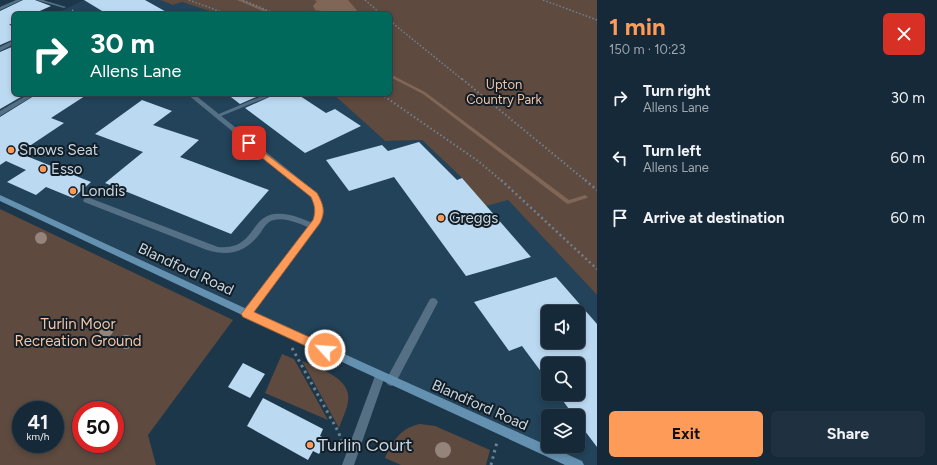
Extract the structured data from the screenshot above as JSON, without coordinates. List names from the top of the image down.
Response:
{
  "streets": {
    "main road": ["Blandford Road"]
  },
  "parks": ["Upton Country Park", "Turlin Moor Recreation Ground"],
  "places": [
    "Snows Seat",
    "Esso",
    "Londis",
    "Greggs",
    "Turlin Court"
  ],
  "page": {
    "heading": ["1 min", "150 m · 10:23"],
    "turn": ["30 m", "Allens Lane"],
    "list": [
      {
        "name": "Turn right",
        "note": "Allens Lane",
        "value": "30 m"
      },
      {
        "name": "Turn left",
        "note": "Allens Lane",
        "value": "60 m"
      },
      {
        "name": "Arrive at destination",
        "value": "60 m"
      }
    ],
    "speed": "41 km/h",
    "limit": "50",
    "buttons": ["Exit", "Share"]
  }
}
